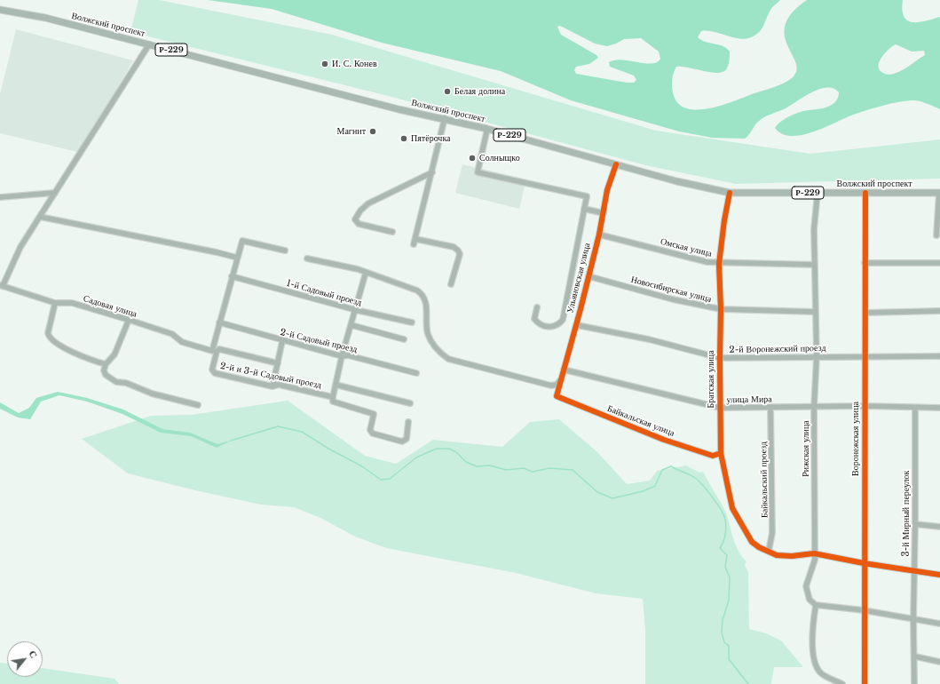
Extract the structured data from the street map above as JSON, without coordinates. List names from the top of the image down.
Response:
{
  "streets": {
    "main road": ["Волжский проспект", "Р-229"],
    "street": [
      "Омская улица",
      "Ульяновская улица",
      "Новосибирская улица",
      "1-й Садовый проезд",
      "Садовая улица",
      "2-й Садовый проезд",
      "2-й Воронежский проезд",
      "2-й и 3-й Садовый проезд",
      "Братская улица",
      "улица Мира",
      "Байкальская улица",
      "Воронежская улица",
      "Рижская улица",
      "Байкальский проезд",
      "3-й Мирный переулок"
    ]
  },
  "crossings": [
    ["Волжский проспект", "Ульяновская улица"],
    ["Волжский проспект", "Братская улица"],
    ["Волжский проспект", "Воронежская улица"],
    ["Волжский проспект", "Рижская улица"],
    ["Омская улица", "Ульяновская улица"],
    ["Омская улица", "Братская улица"],
    ["Омская улица", "Рижская улица"],
    ["Ульяновская улица", "Новосибирская улица"],
    ["Ульяновская улица", "2-й Воронежский проезд"],
    ["Ульяновская улица", "улица Мира"],
    ["Ульяновская улица", "Байкальская улица"],
    ["Новосибирская улица", "Братская улица"],
    ["Новосибирская улица", "Рижская улица"],
    ["Садовая улица", "2-й Садовый проезд"],
    ["2-й Воронежский проезд", "Братская улица"],
    ["2-й Воронежский проезд", "Воронежская улица"],
    ["2-й Воронежский проезд", "Рижская улица"],
    ["Братская улица", "улица Мира"],
    ["Братская улица", "Байкальская улица"],
    ["Братская улица", "Байкальский проезд"],
    ["улица Мира", "Воронежская улица"],
    ["улица Мира", "Рижская улица"],
    ["улица Мира", "Байкальский проезд"],
    ["улица Мира", "3-й Мирный переулок"]
  ],
  "places": [
    "И. С. Конев",
    "Белая долина",
    "Магнит",
    "Пятёрочка",
    "Солныщко"
  ],
  "north": "top right"
}
